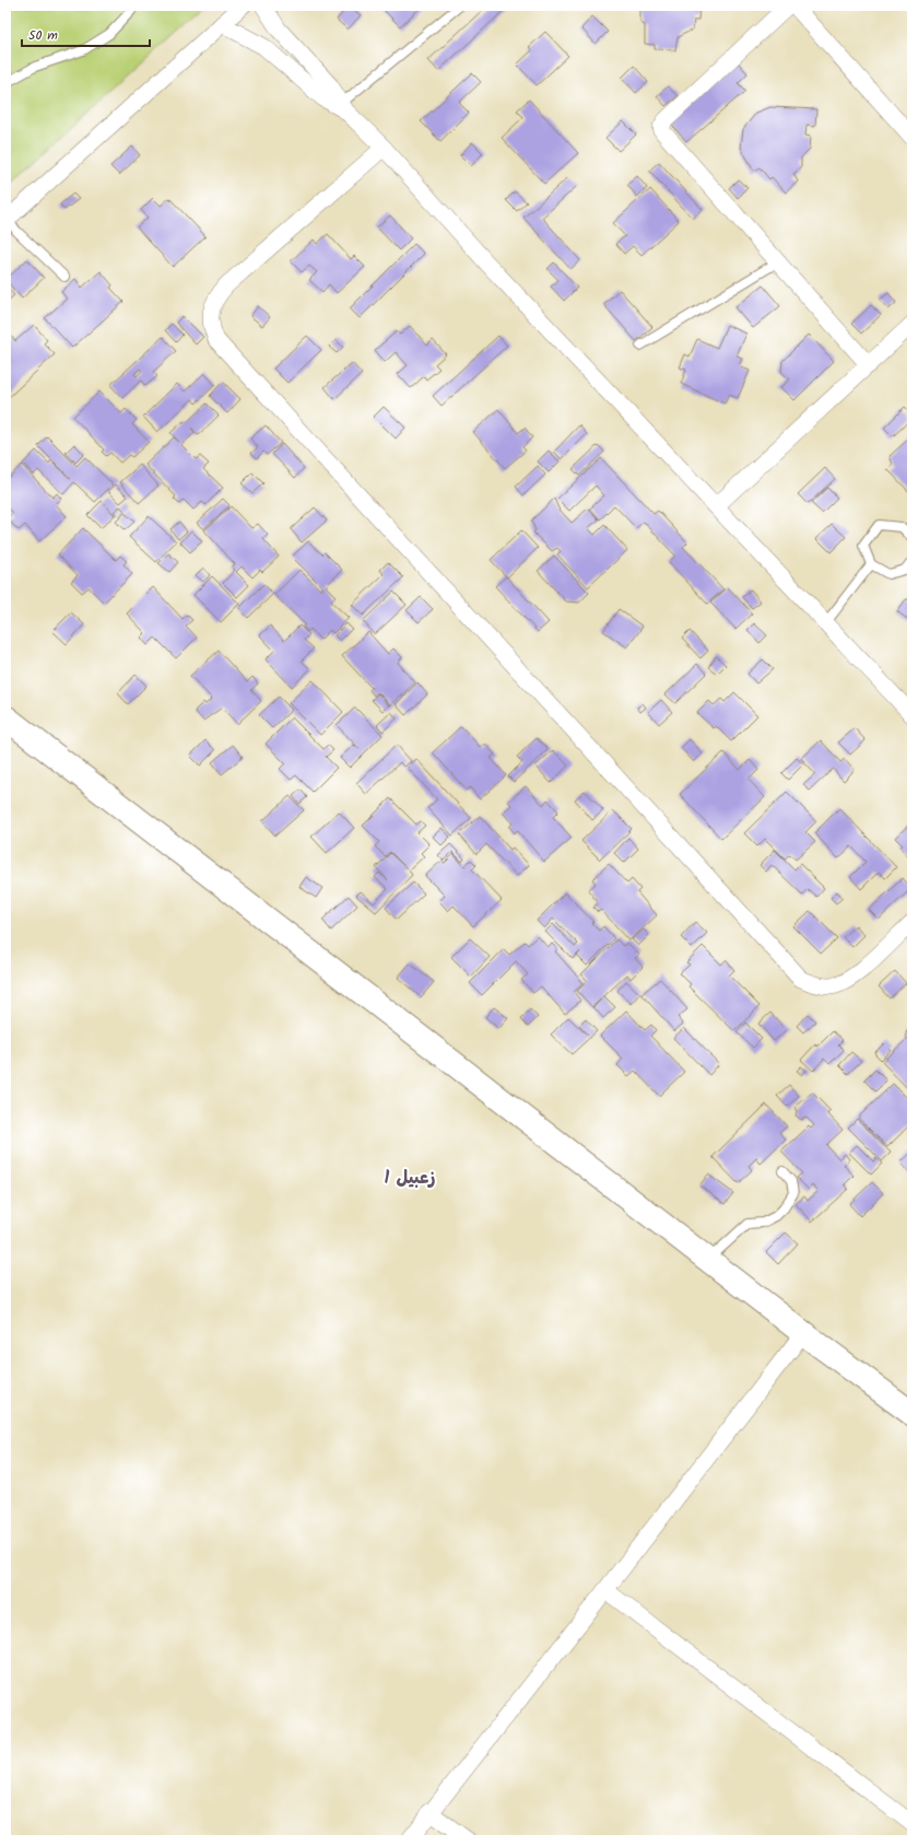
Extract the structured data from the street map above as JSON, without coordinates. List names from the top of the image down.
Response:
{
  "districts": ["زعبيل 1"],
  "scale_bar": "50 m"
}
